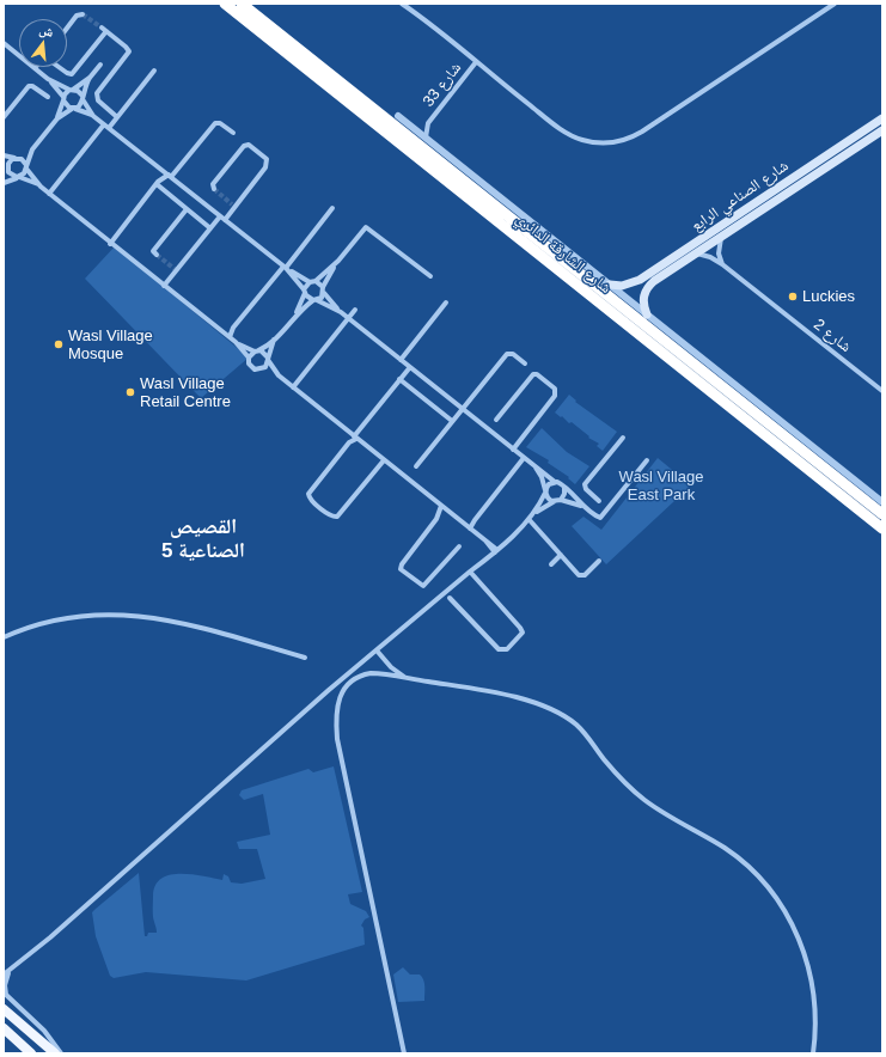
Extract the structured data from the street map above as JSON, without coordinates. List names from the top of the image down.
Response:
{
  "streets": {
    "highway": ["شارع الشارقة الدائري"],
    "main road": ["شارع الصناعي الرابع"],
    "street": ["شارع 33", "شارع 2"]
  },
  "crossings": [
    ["شارع الصناعي الرابع", "شارع 2"]
  ],
  "districts": ["القصيص الصناعية 5"],
  "parks": ["Wasl Village East Park"],
  "places": ["Luckies", "Wasl Village Mosque", "Wasl Village Retail Centre"],
  "north": "top"
}
